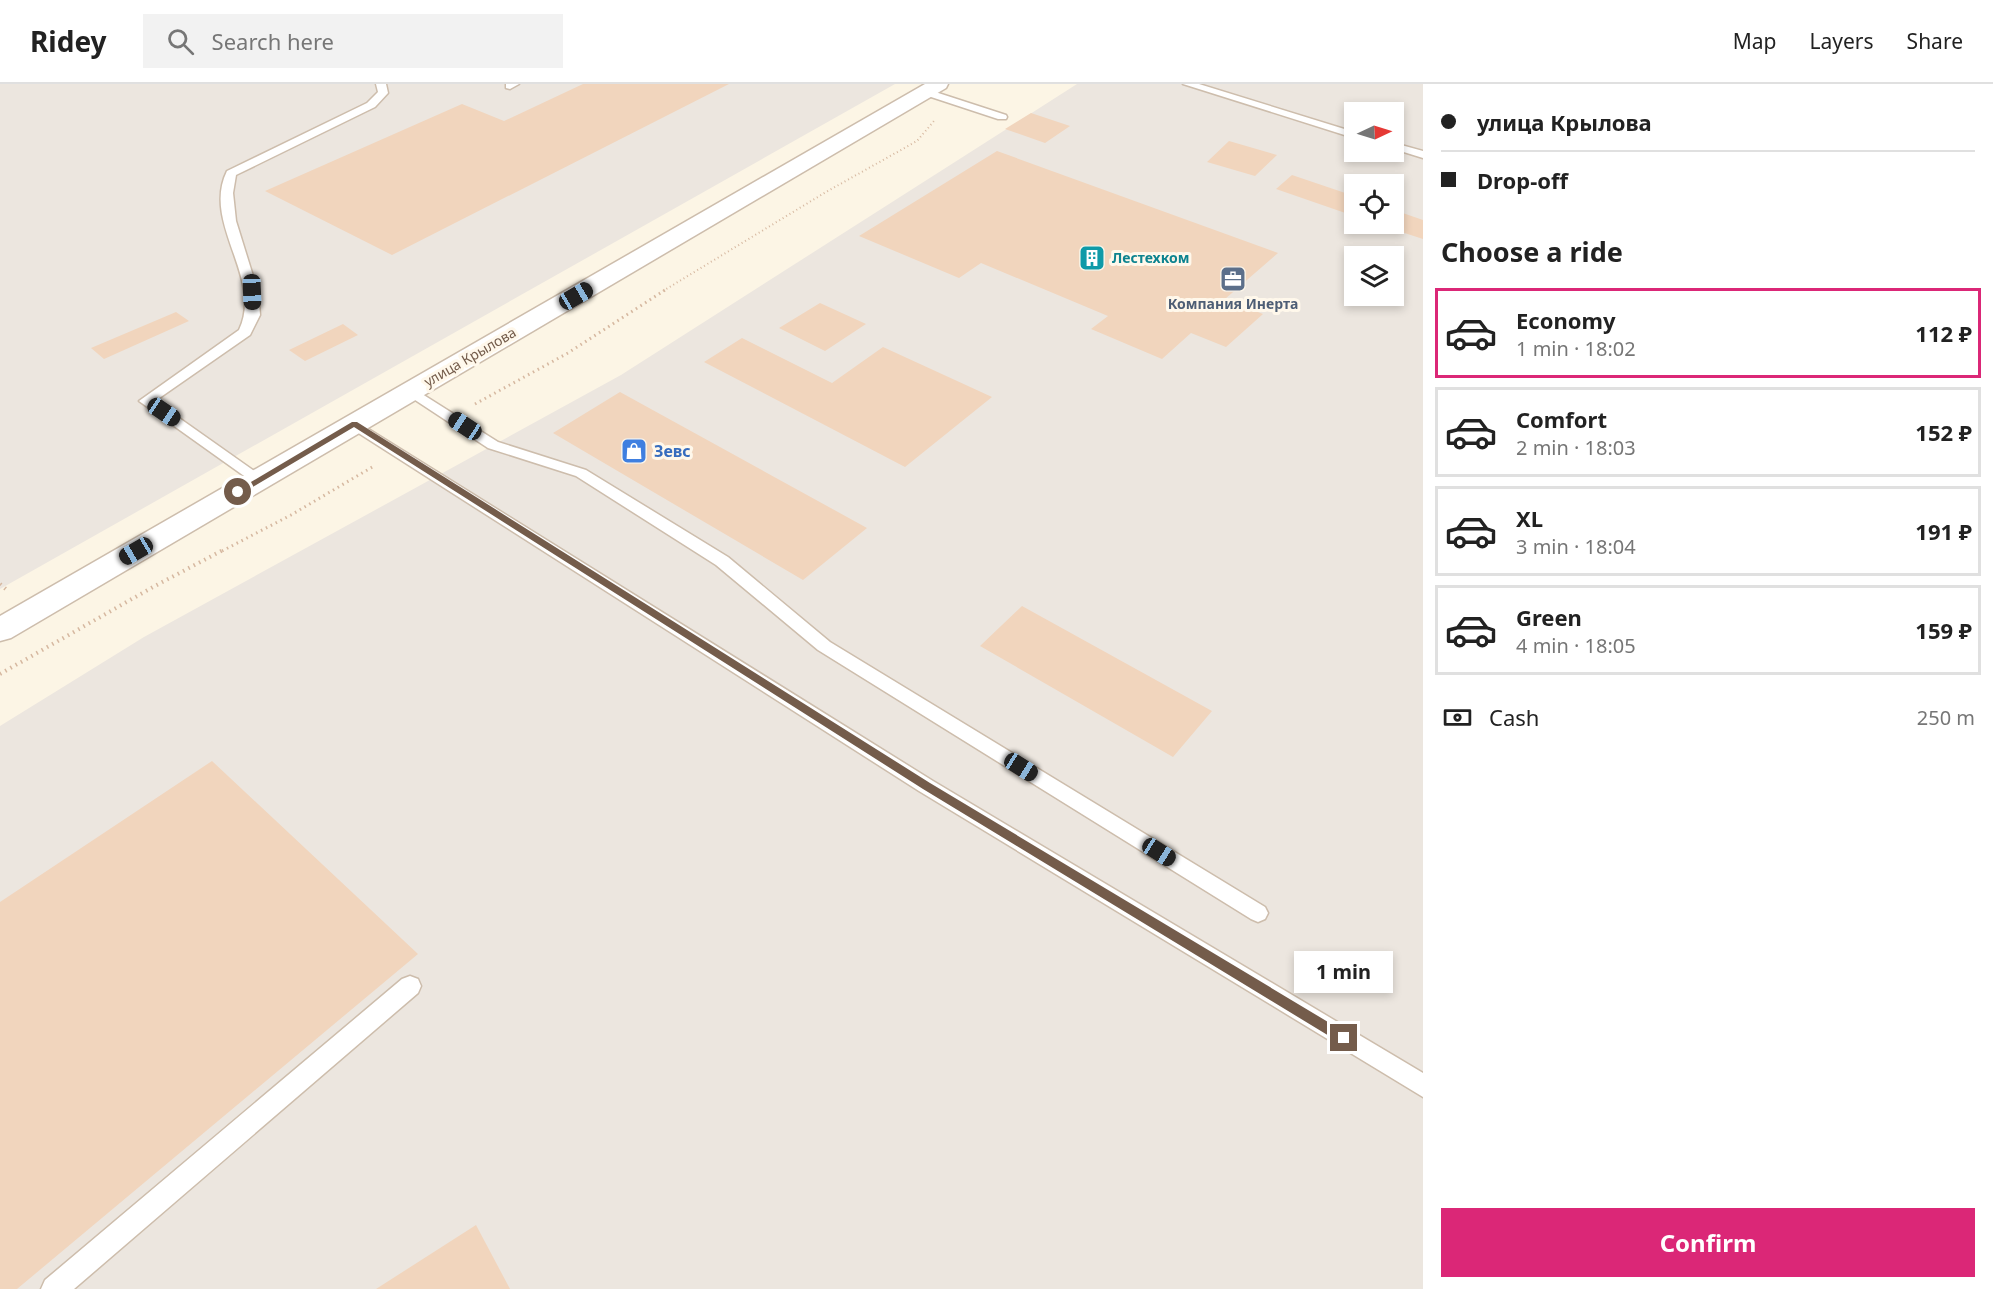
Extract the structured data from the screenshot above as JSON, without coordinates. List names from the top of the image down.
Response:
{
  "streets": {
    "street": ["улица Крылова"]
  },
  "places": {
    "building": ["Лестехком"],
    "office": ["Компания Инерта"],
    "shop": ["Зевс"]
  },
  "north": "right",
  "page": {
    "header": "Ridey",
    "search": "Search here",
    "nav": ["Map", "Layers", "Share"],
    "banner": ["улица Крылова", "Drop-off"],
    "heading": "Choose a ride",
    "list": [
      {
        "name": "Economy",
        "note": "1 min · 18:02",
        "value": "112 ₽"
      },
      {
        "name": "Comfort",
        "note": "2 min · 18:03",
        "value": "152 ₽"
      },
      {
        "name": "XL",
        "note": "3 min · 18:04",
        "value": "191 ₽"
      },
      {
        "name": "Green",
        "note": "4 min · 18:05",
        "value": "159 ₽"
      }
    ],
    "pay": ["Cash", "250 m"],
    "bubble": "1 min",
    "buttons": "Confirm"
  }
}
